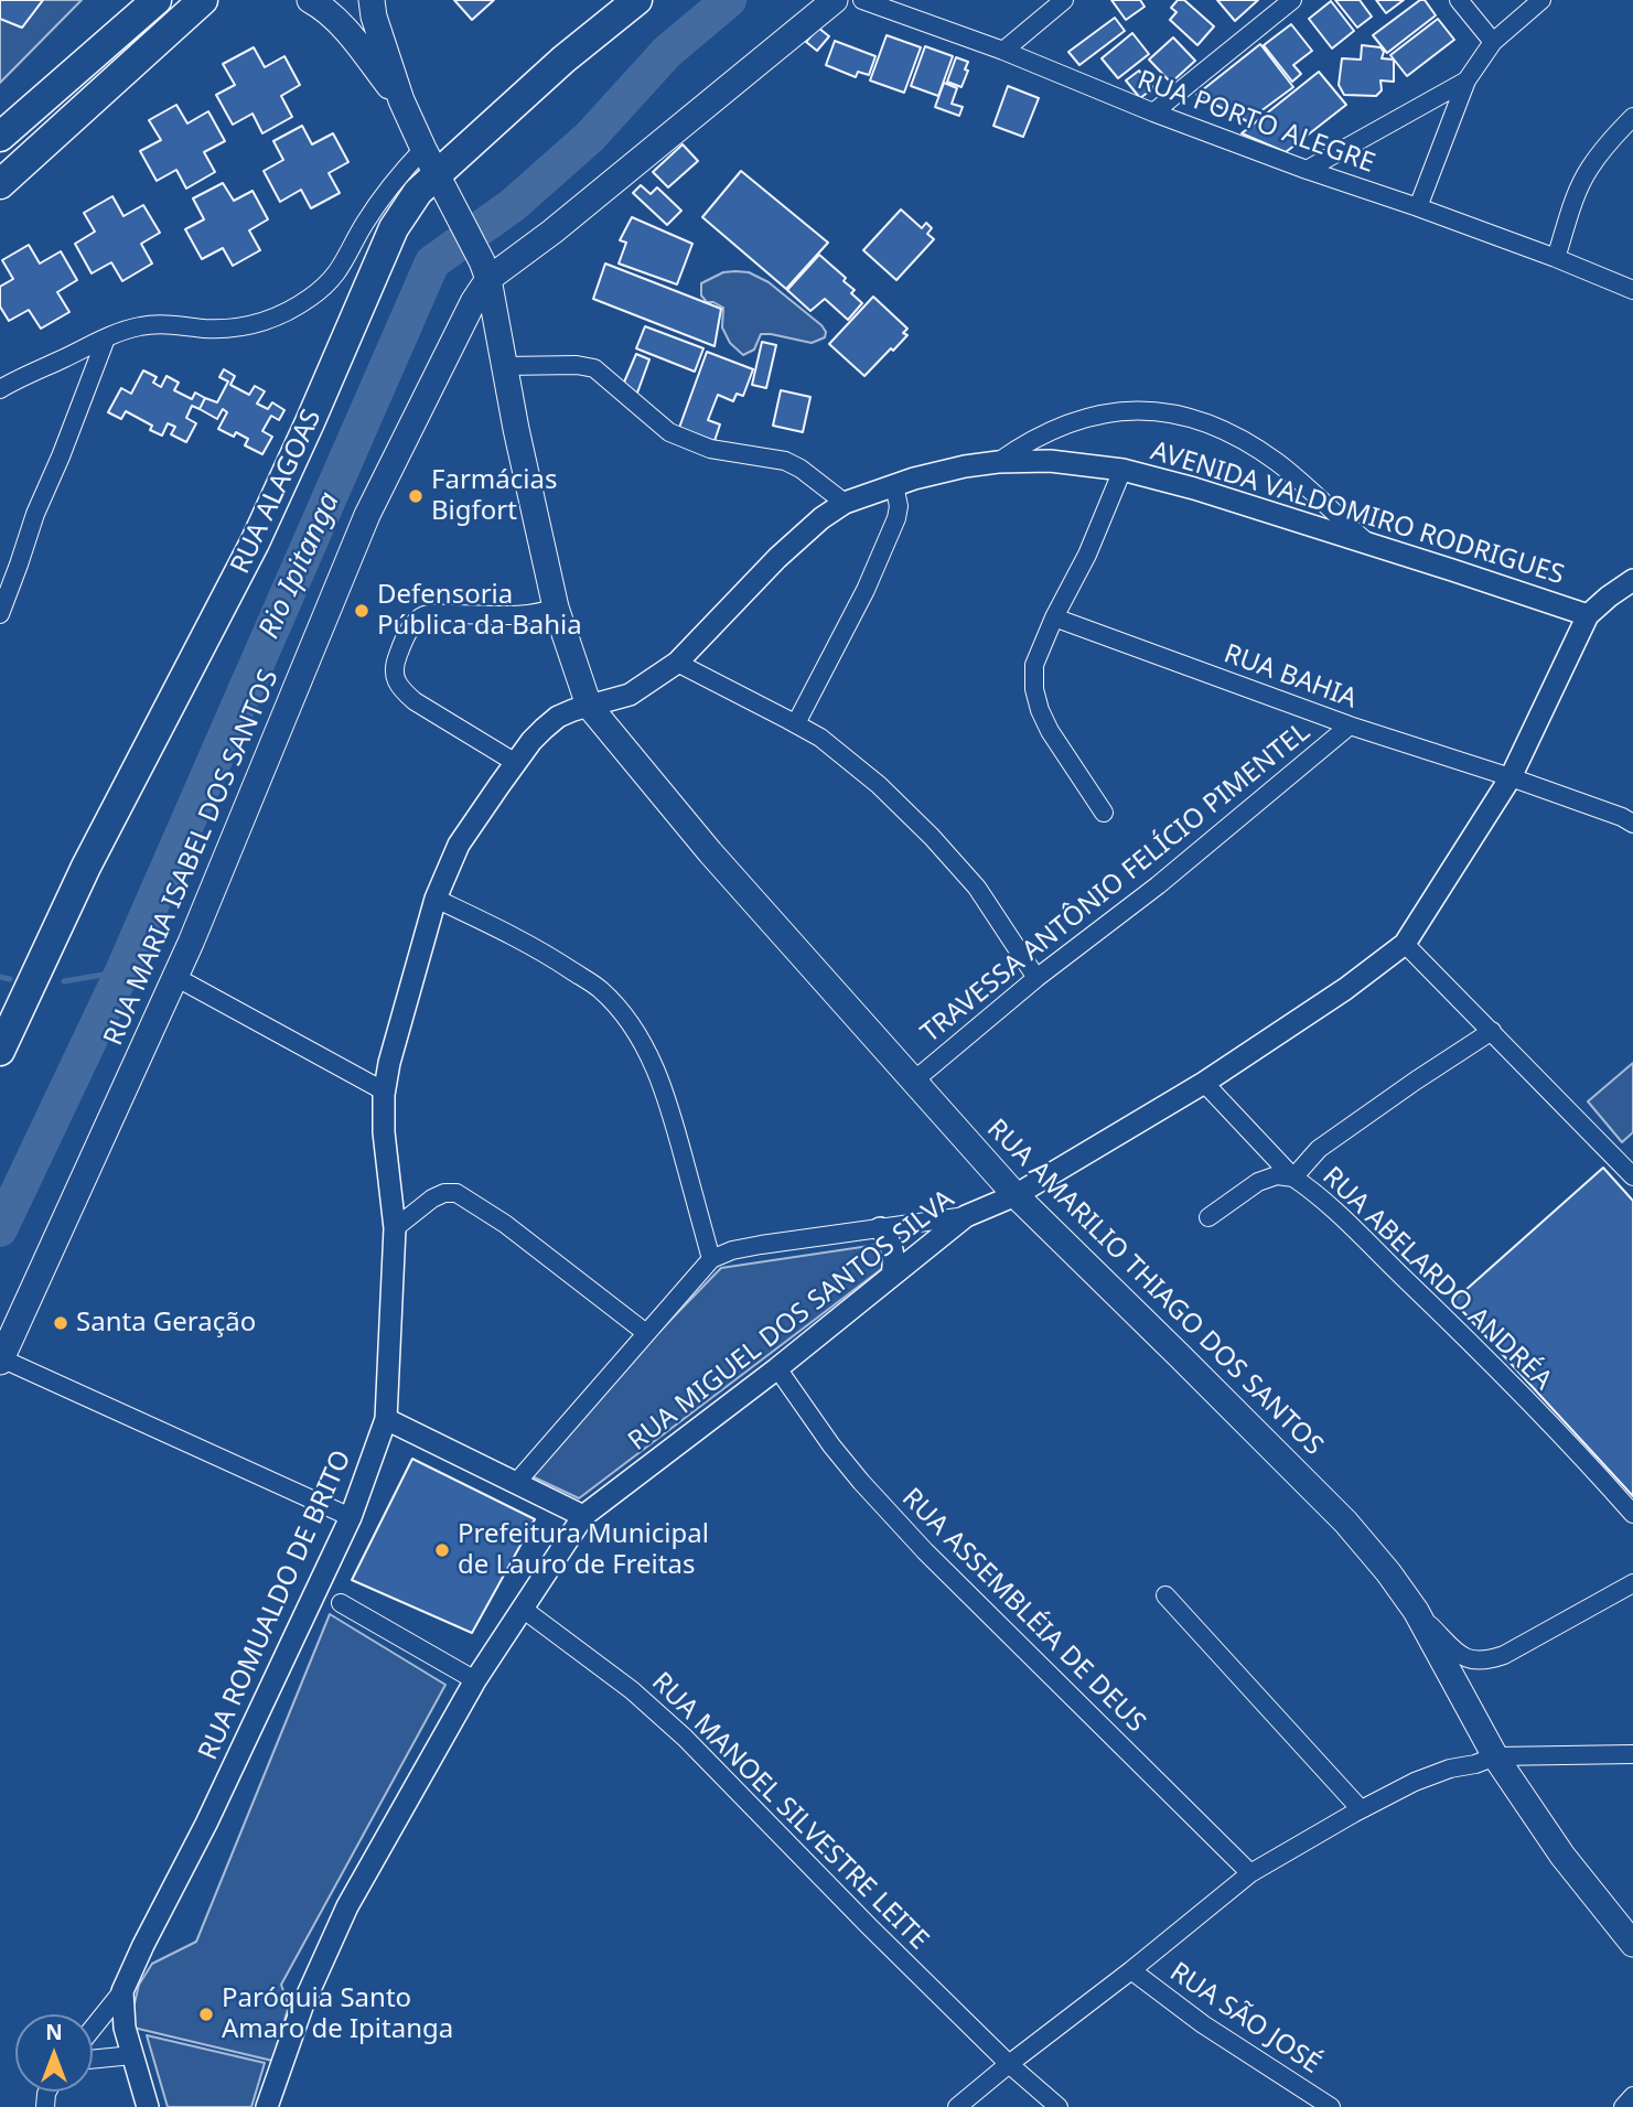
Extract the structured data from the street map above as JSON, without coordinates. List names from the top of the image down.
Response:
{
  "streets": {
    "main road": ["RUA ALAGOAS", "RUA MARIA ISABEL DOS SANTOS", "RUA AMARILIO THIAGO DOS SANTOS"],
    "street": [
      "RUA PORTO ALEGRE",
      "AVENIDA VALDOMIRO RODRIGUES",
      "RUA BAHIA",
      "TRAVESSA ANTÔNIO FELÍCIO PIMENTEL",
      "RUA ABELARDO ANDRÉA",
      "RUA MIGUEL DOS SANTOS SILVA",
      "RUA ROMUALDO DE BRITO",
      "RUA ASSEMBLÉIA DE DEUS",
      "RUA MANOEL SILVESTRE LEITE",
      "RUA SÃO JOSÉ"
    ]
  },
  "crossings": [
    ["AVENIDA VALDOMIRO RODRIGUES", "RUA AMARILIO THIAGO DOS SANTOS"],
    ["AVENIDA VALDOMIRO RODRIGUES", "RUA MIGUEL DOS SANTOS SILVA"],
    ["AVENIDA VALDOMIRO RODRIGUES", "RUA ROMUALDO DE BRITO"],
    ["RUA BAHIA", "TRAVESSA ANTÔNIO FELÍCIO PIMENTEL"],
    ["RUA BAHIA", "RUA MIGUEL DOS SANTOS SILVA"],
    ["TRAVESSA ANTÔNIO FELÍCIO PIMENTEL", "RUA AMARILIO THIAGO DOS SANTOS"],
    ["RUA ABELARDO ANDRÉA", "RUA MIGUEL DOS SANTOS SILVA"],
    ["RUA AMARILIO THIAGO DOS SANTOS", "RUA MIGUEL DOS SANTOS SILVA"],
    ["RUA AMARILIO THIAGO DOS SANTOS", "RUA ROMUALDO DE BRITO"],
    ["RUA MIGUEL DOS SANTOS SILVA", "RUA ASSEMBLÉIA DE DEUS"],
    ["RUA MIGUEL DOS SANTOS SILVA", "RUA MANOEL SILVESTRE LEITE"]
  ],
  "water": ["Rio Ipitanga"],
  "places": [
    "Farmácias Bigfort",
    "Defensoria Pública da Bahia",
    "Santa Geração",
    "Prefeitura Municipal de Lauro de Freitas",
    "Paróquia Santo Amaro de Ipitanga"
  ],
  "north": "top"
}
